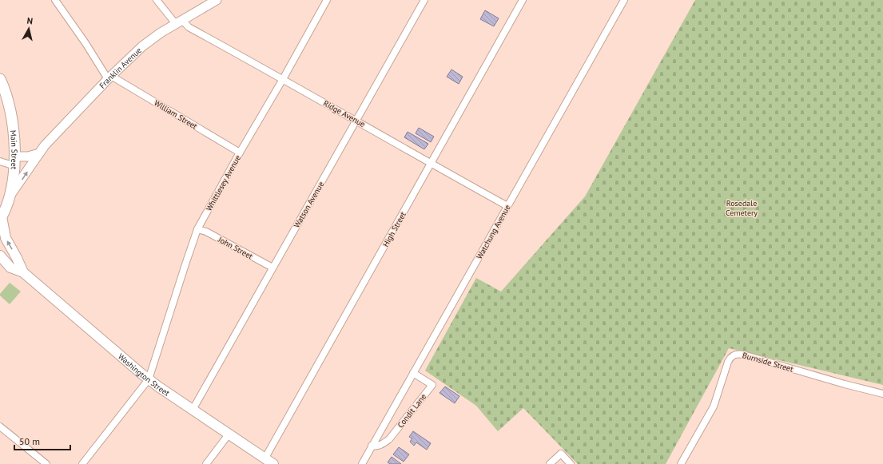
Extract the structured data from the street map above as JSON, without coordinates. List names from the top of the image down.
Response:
{
  "streets": {
    "main road": ["Main Street", "Washington Street"],
    "street": [
      "Franklin Avenue",
      "Ridge Avenue",
      "William Street",
      "Whittlesey Avenue",
      "Watson Avenue",
      "High Street",
      "Watchung Avenue",
      "John Street",
      "Burnside Street",
      "Condit Lane"
    ]
  },
  "crossings": [
    ["Franklin Avenue", "Ridge Avenue"],
    ["Franklin Avenue", "William Street"],
    ["Franklin Avenue", "Main Street"],
    ["Ridge Avenue", "Whittlesey Avenue"],
    ["Ridge Avenue", "Watson Avenue"],
    ["Ridge Avenue", "High Street"],
    ["Ridge Avenue", "Watchung Avenue"],
    ["William Street", "Whittlesey Avenue"],
    ["Main Street", "Washington Street"],
    ["Whittlesey Avenue", "John Street"],
    ["Whittlesey Avenue", "Washington Street"],
    ["Watson Avenue", "John Street"],
    ["Watson Avenue", "Washington Street"],
    ["High Street", "Washington Street"],
    ["Watchung Avenue", "Condit Lane"]
  ],
  "parks": ["Rosedale Cemetery"],
  "scale_bar": "50 m",
  "north": "top"
}
